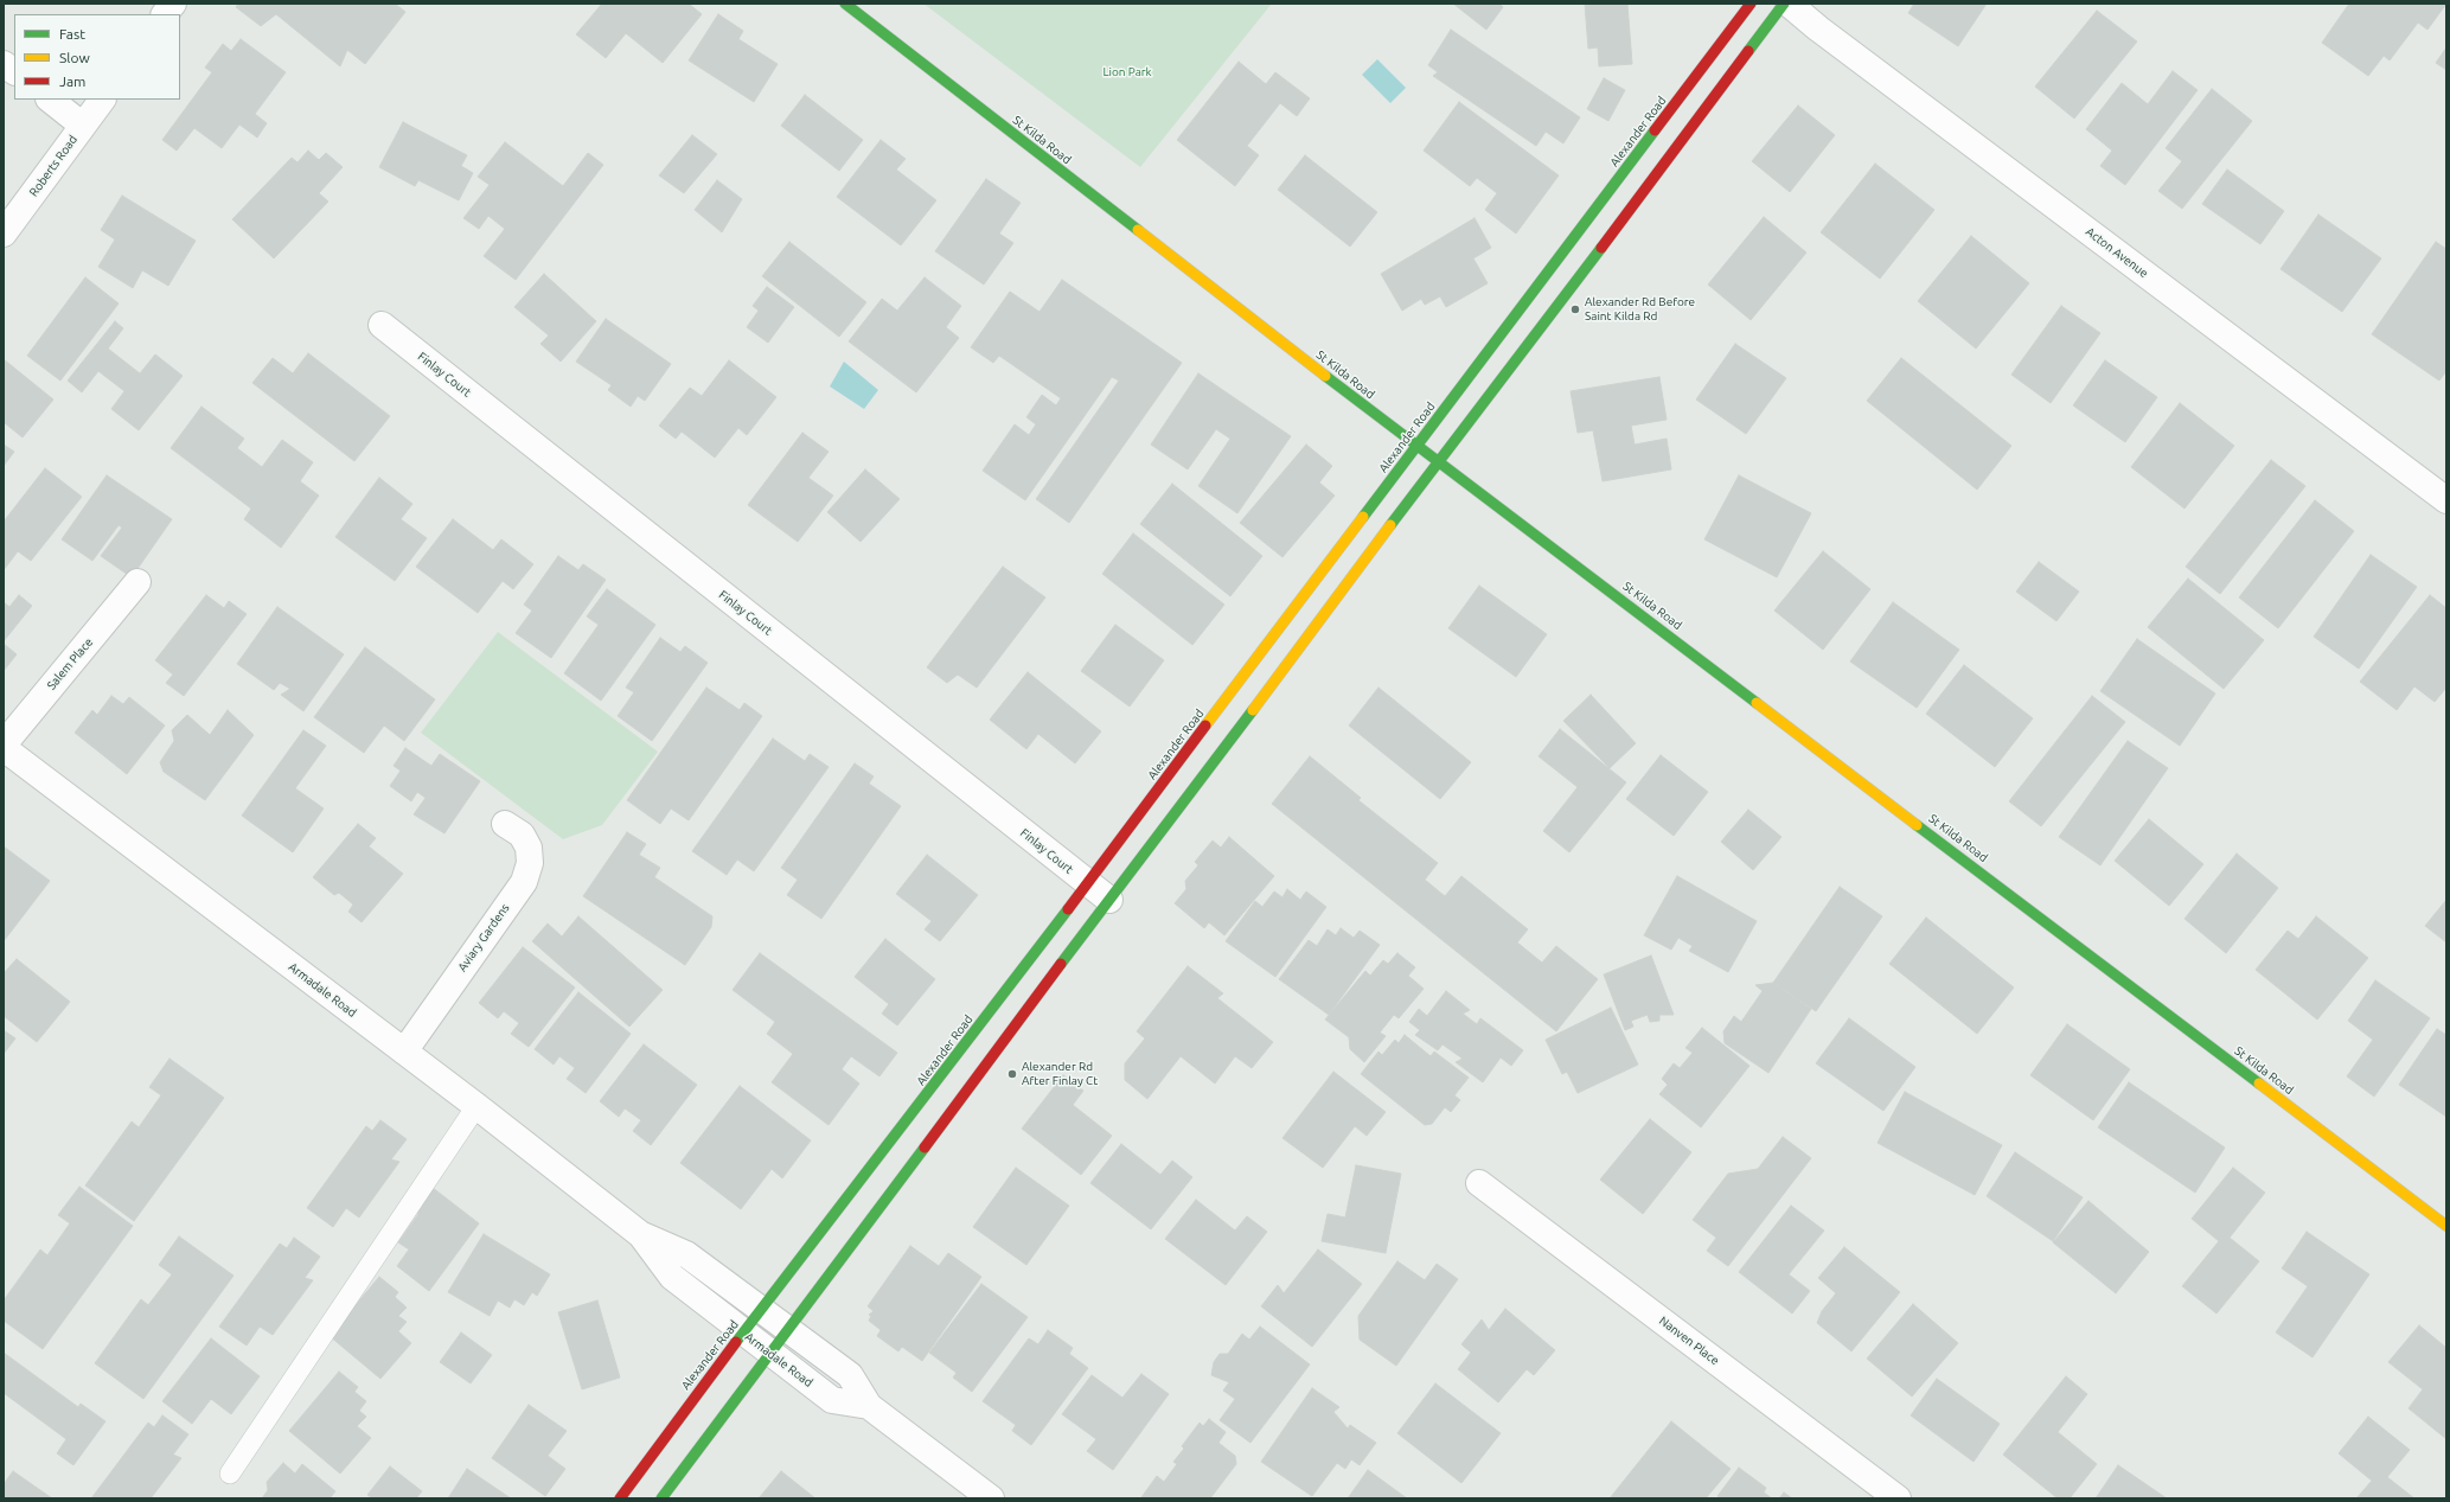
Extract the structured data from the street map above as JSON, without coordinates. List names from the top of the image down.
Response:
{
  "streets": {
    "main road": ["Alexander Road", "St Kilda Road"],
    "street": [
      "Roberts Road",
      "Acton Avenue",
      "Finlay Court",
      "Salem Place",
      "Aviary Gardens",
      "Armadale Road",
      "Nanven Place"
    ]
  },
  "crossings": [
    ["Alexander Road", "St Kilda Road"],
    ["Alexander Road", "Finlay Court"],
    ["Alexander Road", "Armadale Road"],
    ["Salem Place", "Armadale Road"],
    ["Aviary Gardens", "Armadale Road"]
  ],
  "parks": ["Lion Park"],
  "places": ["Alexander Rd Before Saint Kilda Rd", "Alexander Rd After Finlay Ct"],
  "legend": ["Fast", "Slow", "Jam"]
}
